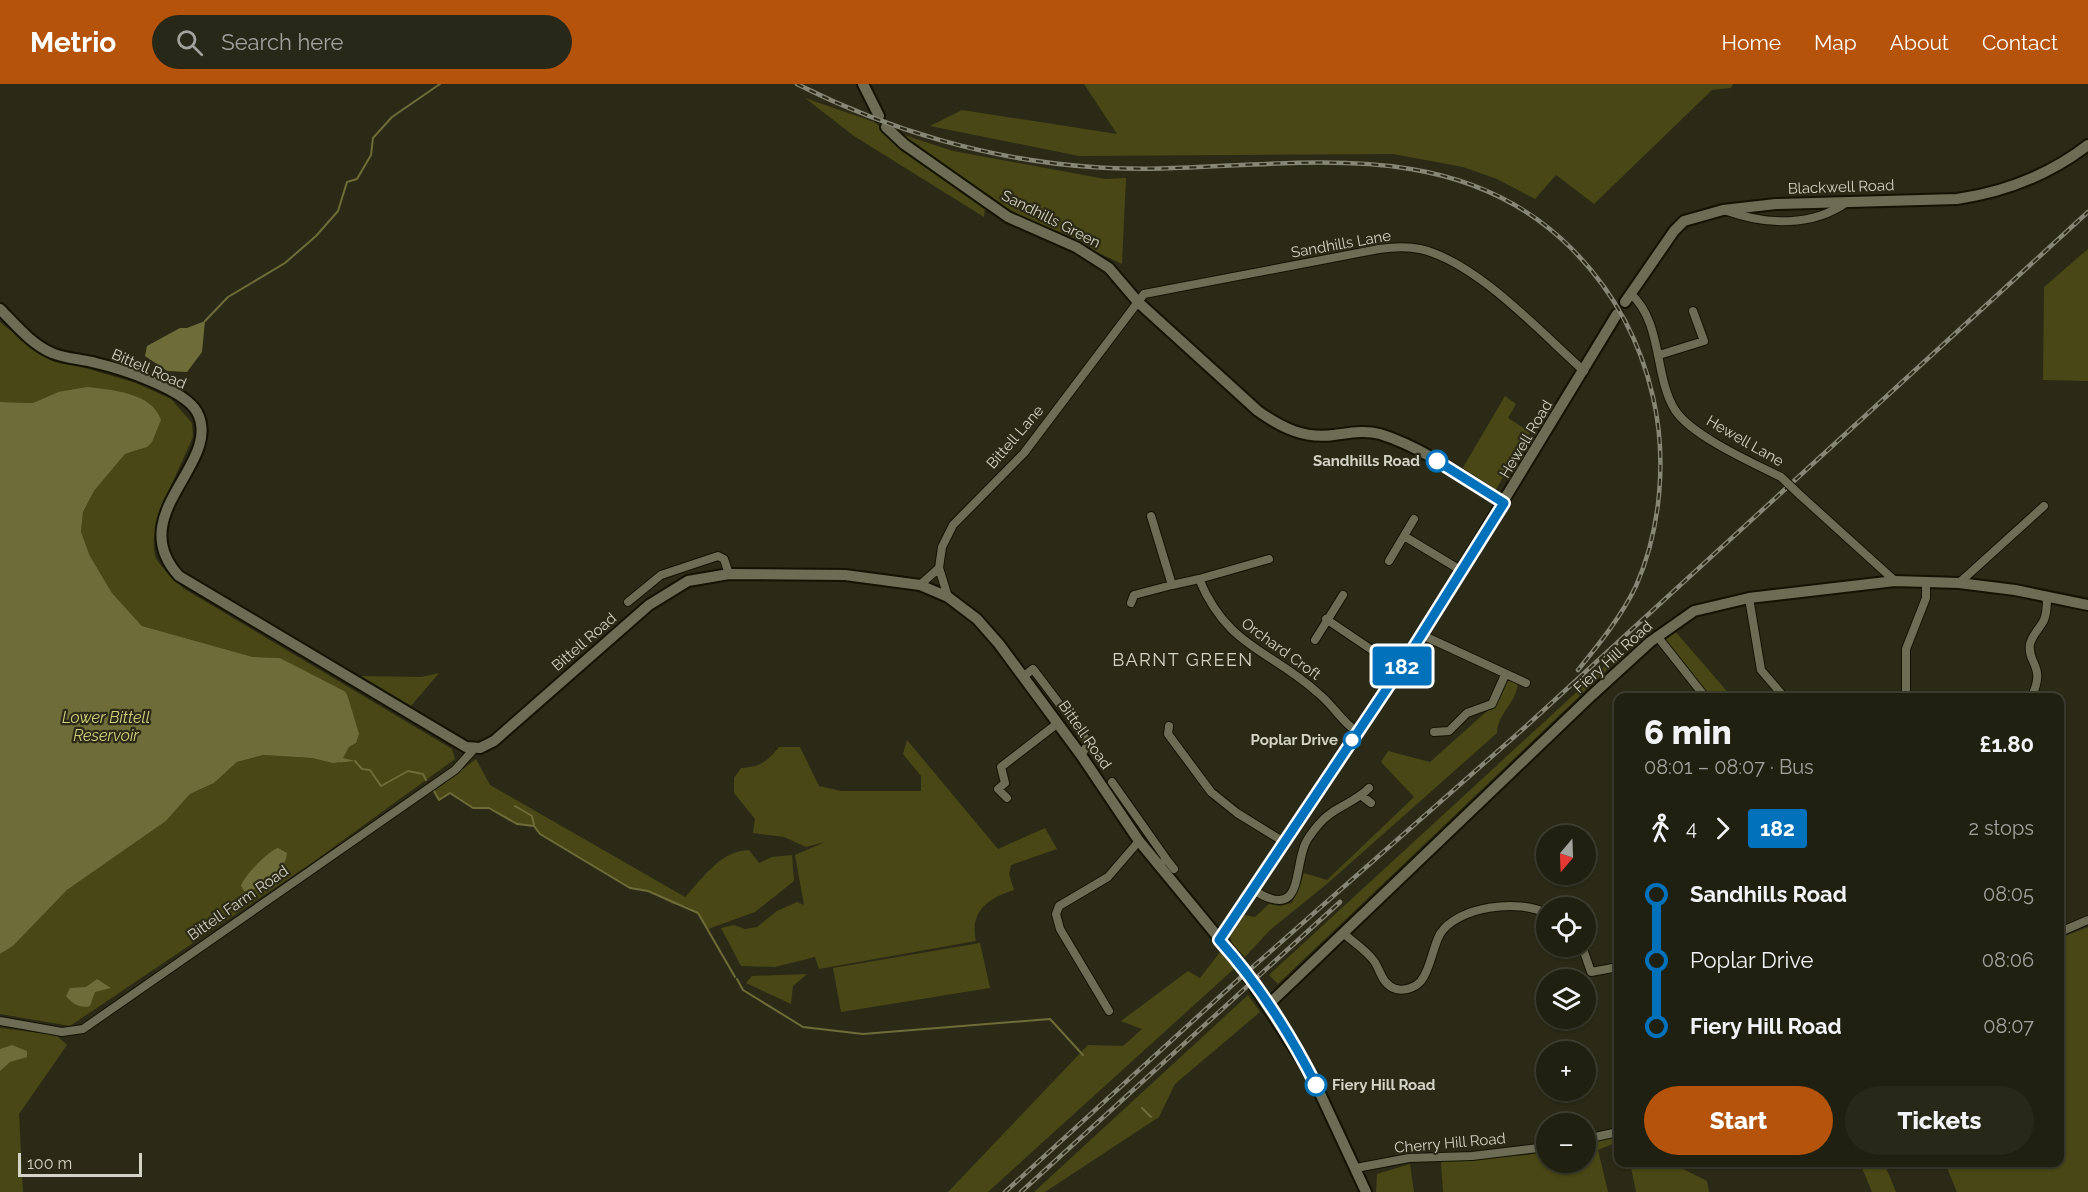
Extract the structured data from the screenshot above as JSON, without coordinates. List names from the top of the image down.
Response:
{
  "streets": {
    "street": [
      "Blackwell Road",
      "Sandhills Green",
      "Sandhills Lane",
      "Bittell Road",
      "Bittell Lane",
      "Hewell Road",
      "Hewell Lane",
      "Orchard Croft",
      "Fiery Hill Road",
      "Bittell Farm Road",
      "Cherry Hill Road"
    ]
  },
  "crossings": [
    ["Blackwell Road", "Hewell Lane"],
    ["Sandhills Green", "Sandhills Lane"],
    ["Sandhills Green", "Bittell Lane"],
    ["Sandhills Lane", "Bittell Lane"],
    ["Sandhills Lane", "Hewell Road"],
    ["Bittell Road", "Hewell Road"],
    ["Bittell Road", "Fiery Hill Road"],
    ["Bittell Road", "Bittell Farm Road"],
    ["Bittell Road", "Cherry Hill Road"],
    ["Hewell Road", "Orchard Croft"],
    ["Hewell Lane", "Fiery Hill Road"]
  ],
  "districts": ["BARNT GREEN"],
  "water": ["Lower Bittell Reservoir"],
  "places": ["Sandhills Road", "Poplar Drive", "Fiery Hill Road"],
  "lines": ["bus line 182"],
  "scale_bar": "100 m",
  "north": "bottom",
  "page": {
    "header": "Metrio",
    "search": "Search here",
    "nav": [
      "Home",
      "Map",
      "About",
      "Contact"
    ],
    "on_map": "182",
    "heading": ["6 min", "08:01 – 08:07 · Bus", "£1.80"],
    "legs": ["4", "182", "2 stops"],
    "map_buttons": ["+", "−"],
    "list": [
      {
        "name": "Sandhills Road",
        "value": "08:05"
      },
      {
        "name": "Poplar Drive",
        "value": "08:06"
      },
      {
        "name": "Fiery Hill Road",
        "value": "08:07"
      }
    ],
    "buttons": ["Start", "Tickets"],
    "scale": "100 m"
  }
}
